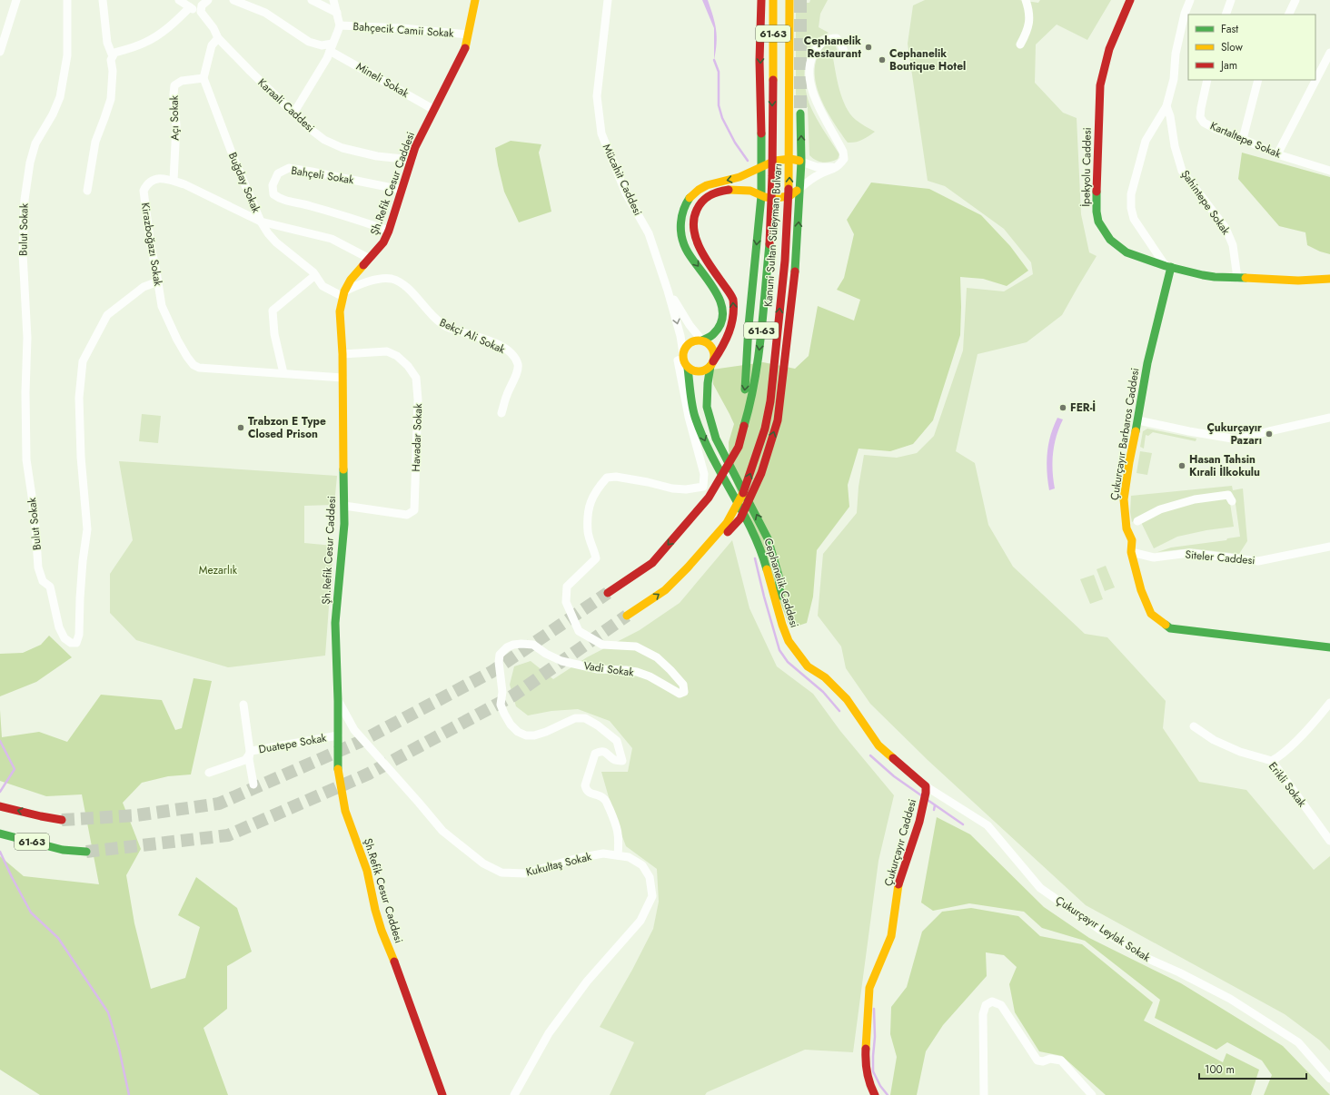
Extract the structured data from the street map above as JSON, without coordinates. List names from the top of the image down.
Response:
{
  "streets": {
    "street": [
      "Bahçecik Camii Sokak",
      "61-63",
      "Mineli Sokak",
      "Karaali Caddesi",
      "Açı Sokak",
      "Kartaltepe Sokak",
      "İpekyolu Caddesi",
      "Bahçeli Sokak",
      "Mücahit Caddesi",
      "Buğday Sokak",
      "Şh.Refik Cesur Caddesi",
      "Şahintepe Sokak",
      "Bulut Sokak",
      "Kanuni Sultan Süleyman Bulvarı",
      "Kirazboğazı Sokak",
      "Bekçi Ali Sokak",
      "Çukurçayır Barbaros Caddesi",
      "Havadar Sokak",
      "Siteler Caddesi",
      "Cephanelik Caddesi",
      "Vadi Sokak",
      "Duatepe Sokak",
      "Erikli Sokak",
      "Çukurçayır Caddesi",
      "Kukultaş Sokak",
      "Çukurçayır Leylak Sokak"
    ]
  },
  "crossings": [
    ["Bahçecik Camii Sokak", "Şh.Refik Cesur Caddesi"],
    ["61-63", "Kanuni Sultan Süleyman Bulvarı"],
    ["Mineli Sokak", "Şh.Refik Cesur Caddesi"],
    ["Karaali Caddesi", "Şh.Refik Cesur Caddesi"],
    ["Açı Sokak", "Buğday Sokak"],
    ["Açı Sokak", "Kirazboğazı Sokak"],
    ["İpekyolu Caddesi", "Şahintepe Sokak"],
    ["İpekyolu Caddesi", "Çukurçayır Barbaros Caddesi"],
    ["Bahçeli Sokak", "Şh.Refik Cesur Caddesi"],
    ["Mücahit Caddesi", "Cephanelik Caddesi"],
    ["Mücahit Caddesi", "Vadi Sokak"],
    ["Buğday Sokak", "Şh.Refik Cesur Caddesi"],
    ["Buğday Sokak", "Kirazboğazı Sokak"],
    ["Buğday Sokak", "Bekçi Ali Sokak"],
    ["Şh.Refik Cesur Caddesi", "Kirazboğazı Sokak"],
    ["Şh.Refik Cesur Caddesi", "Bekçi Ali Sokak"],
    ["Şh.Refik Cesur Caddesi", "Havadar Sokak"],
    ["Şh.Refik Cesur Caddesi", "Duatepe Sokak"],
    ["Şh.Refik Cesur Caddesi", "Kukultaş Sokak"],
    ["Bulut Sokak", "Kirazboğazı Sokak"],
    ["Çukurçayır Barbaros Caddesi", "Siteler Caddesi"],
    ["Cephanelik Caddesi", "Çukurçayır Caddesi"],
    ["Cephanelik Caddesi", "Çukurçayır Leylak Sokak"],
    ["Vadi Sokak", "Kukultaş Sokak"],
    ["Çukurçayır Caddesi", "Çukurçayır Leylak Sokak"]
  ],
  "parks": ["Mezarlık"],
  "places": [
    "Cephanelik Restaurant",
    "Cephanelik Boutique Hotel",
    "FER-İ",
    "Trabzon E Type Closed Prison",
    "Çukurçayır Pazarı",
    "Hasan Tahsin Kırali İlkokulu"
  ],
  "legend": ["Fast", "Slow", "Jam"],
  "scale_bar": "100 m"
}
